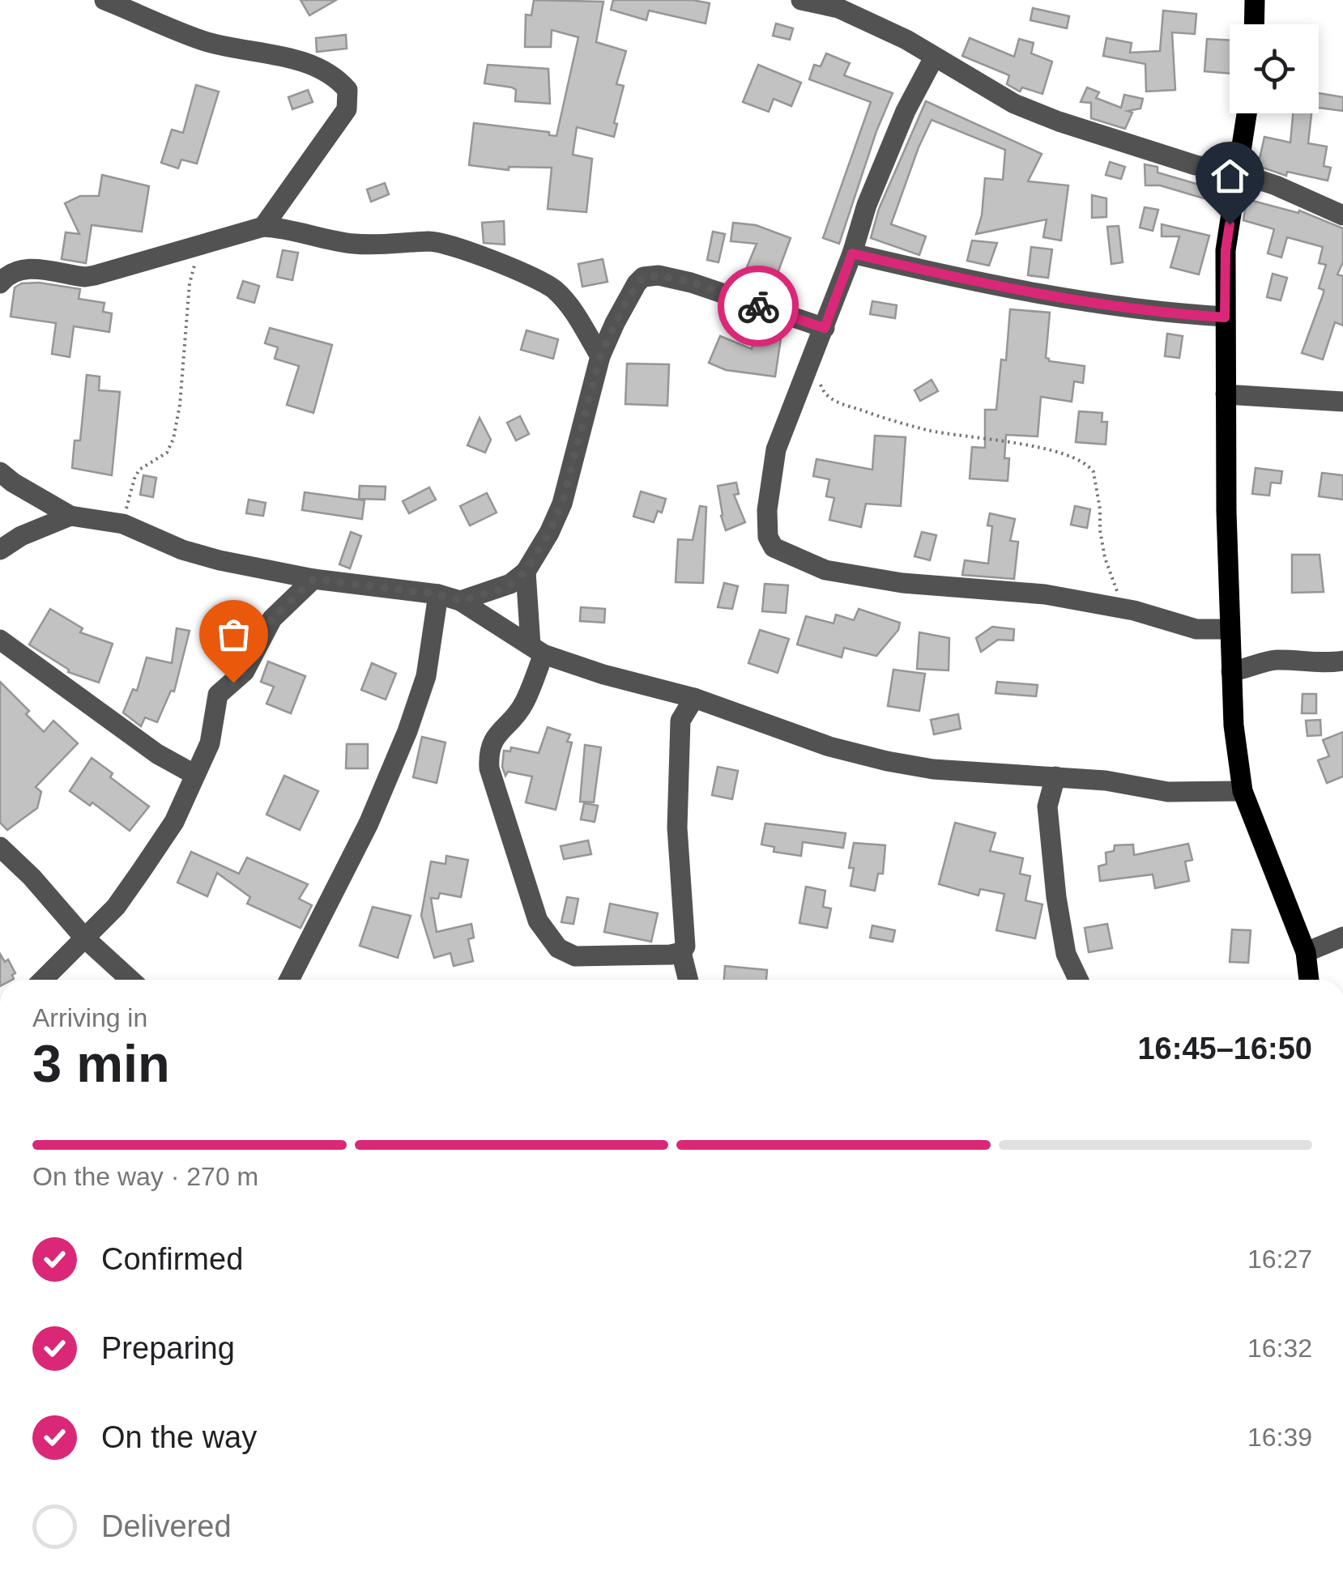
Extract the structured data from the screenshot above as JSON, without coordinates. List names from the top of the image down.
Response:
{
  "page": {
    "heading": ["3 min", "Arriving in", "16:45–16:50"],
    "bar": "On the way · 270 m",
    "list": [
      ["Confirmed", "16:27"],
      ["Preparing", "16:32"],
      ["On the way", "16:39"],
      "Delivered"
    ]
  }
}
